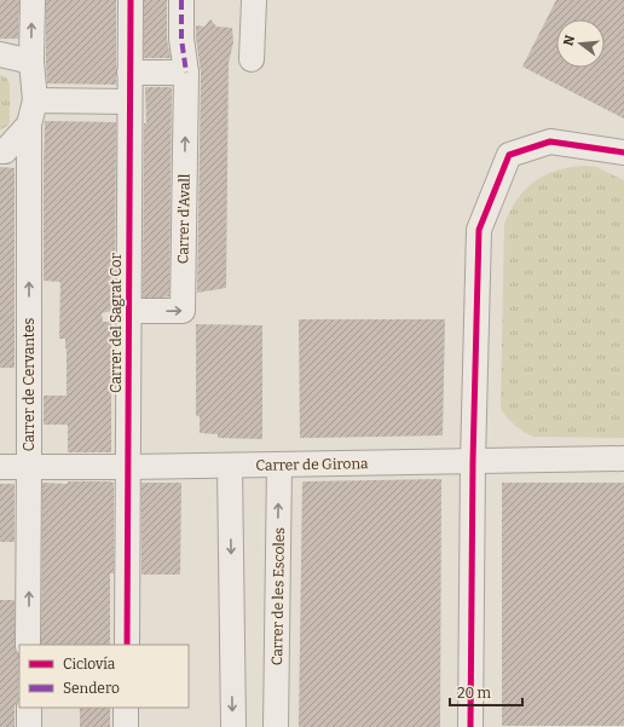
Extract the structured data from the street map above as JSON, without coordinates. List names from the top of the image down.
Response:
{
  "streets": {
    "street": [
      "Carrer d'Avall",
      "Carrer del Sagrat Cor",
      "Carrer de Cervantes",
      "Carrer de Girona",
      "Carrer de les Escoles"
    ]
  },
  "crossings": [
    ["Carrer d'Avall", "Carrer del Sagrat Cor"],
    ["Carrer del Sagrat Cor", "Carrer de Girona"],
    ["Carrer de Cervantes", "Carrer de Girona"],
    ["Carrer de Girona", "Carrer de les Escoles"]
  ],
  "legend": ["Ciclovía", "Sendero"],
  "scale_bar": "20 m",
  "north": "left"
}
